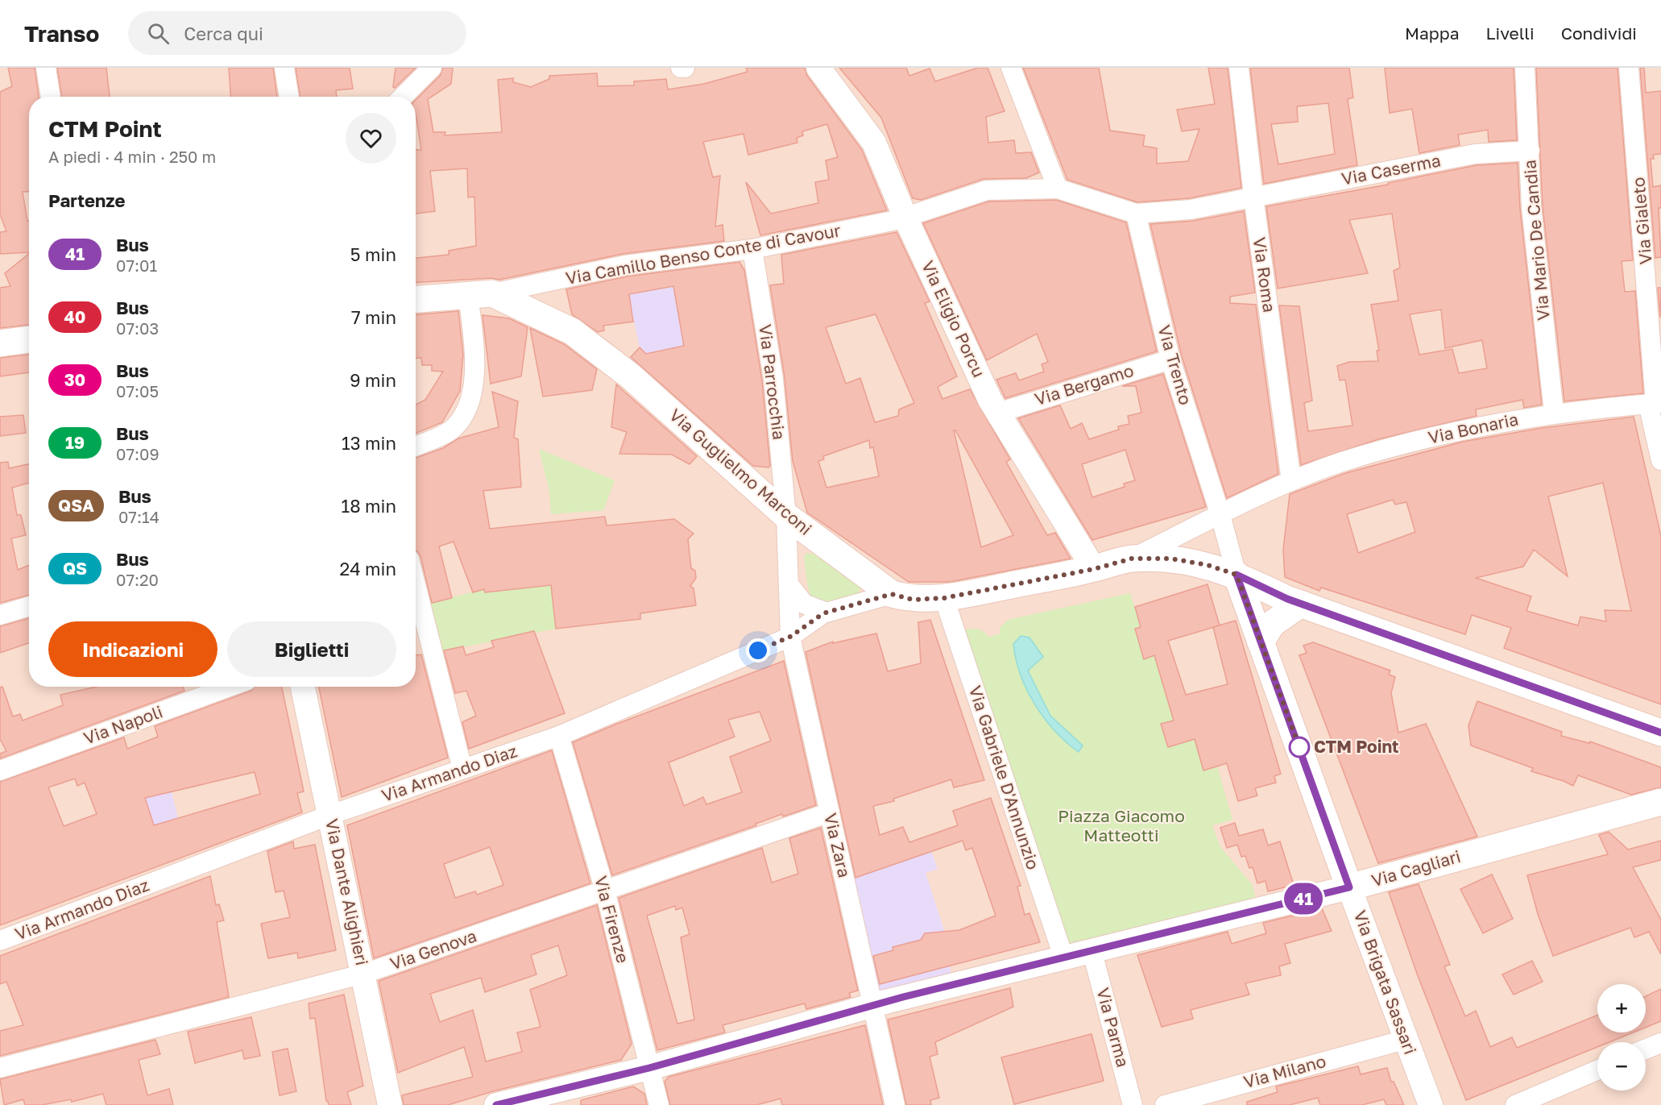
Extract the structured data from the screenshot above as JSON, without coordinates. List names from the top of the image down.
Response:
{
  "streets": {
    "main road": ["Via Guglielmo Marconi", "Via Cagliari", "Via Brigata Sassari"],
    "street": [
      "Via Caserma",
      "Via Gialeto",
      "Via Mario De Candia",
      "Via Camillo Benso Conte di Cavour",
      "Via Roma",
      "Via Eligio Porcu",
      "Via Trento",
      "Via Parrocchia",
      "Via Bergamo",
      "Via Bonaria",
      "Via Napoli",
      "Via Armando Diaz",
      "Via Gabriele D'Annunzio",
      "Via Zara",
      "Via Dante Alighieri",
      "Via Firenze",
      "Via Genova",
      "Via Parma",
      "Via Milano"
    ]
  },
  "crossings": [
    ["Via Caserma", "Via Mario De Candia"],
    ["Via Caserma", "Via Camillo Benso Conte di Cavour"],
    ["Via Caserma", "Via Roma"],
    ["Via Gialeto", "Via Bonaria"],
    ["Via Mario De Candia", "Via Bonaria"],
    ["Via Camillo Benso Conte di Cavour", "Via Roma"],
    ["Via Camillo Benso Conte di Cavour", "Via Eligio Porcu"],
    ["Via Camillo Benso Conte di Cavour", "Via Trento"],
    ["Via Camillo Benso Conte di Cavour", "Via Parrocchia"],
    ["Via Camillo Benso Conte di Cavour", "Via Guglielmo Marconi"],
    ["Via Roma", "Via Bonaria"],
    ["Via Eligio Porcu", "Via Bergamo"],
    ["Via Eligio Porcu", "Via Guglielmo Marconi"],
    ["Via Trento", "Via Bergamo"],
    ["Via Trento", "Via Bonaria"],
    ["Via Trento", "Via Guglielmo Marconi"],
    ["Via Trento", "Via Brigata Sassari"],
    ["Via Parrocchia", "Via Guglielmo Marconi"],
    ["Via Parrocchia", "Via Zara"],
    ["Via Bonaria", "Via Guglielmo Marconi"],
    ["Via Guglielmo Marconi", "Via Armando Diaz"],
    ["Via Guglielmo Marconi", "Via Gabriele D'Annunzio"],
    ["Via Guglielmo Marconi", "Via Zara"],
    ["Via Guglielmo Marconi", "Via Brigata Sassari"],
    ["Via Armando Diaz", "Via Zara"],
    ["Via Armando Diaz", "Via Dante Alighieri"],
    ["Via Armando Diaz", "Via Firenze"],
    ["Via Gabriele D'Annunzio", "Via Cagliari"],
    ["Via Zara", "Via Cagliari"],
    ["Via Zara", "Via Genova"],
    ["Via Cagliari", "Via Firenze"],
    ["Via Cagliari", "Via Brigata Sassari"],
    ["Via Cagliari", "Via Parma"],
    ["Via Dante Alighieri", "Via Genova"],
    ["Via Firenze", "Via Genova"],
    ["Via Brigata Sassari", "Via Milano"]
  ],
  "parks": ["Piazza Giacomo Matteotti"],
  "places": ["CTM Point"],
  "lines": ["bus line 41"],
  "page": {
    "header": "Transo",
    "search": "Cerca qui",
    "nav": ["Mappa", "Livelli", "Condividi"],
    "on_map": "41",
    "heading": [
      ["CTM Point", "A piedi · 4 min · 250 m"],
      "Partenze"
    ],
    "list": [
      {
        "mark": "41",
        "name": "Bus",
        "note": "07:01",
        "value": "5 min"
      },
      {
        "mark": "40",
        "name": "Bus",
        "note": "07:03",
        "value": "7 min"
      },
      {
        "mark": "30",
        "name": "Bus",
        "note": "07:05",
        "value": "9 min"
      },
      {
        "mark": "19",
        "name": "Bus",
        "note": "07:09",
        "value": "13 min"
      },
      {
        "mark": "QSA",
        "name": "Bus",
        "note": "07:14",
        "value": "18 min"
      },
      {
        "mark": "QS",
        "name": "Bus",
        "note": "07:20",
        "value": "24 min"
      }
    ],
    "buttons": ["Indicazioni", "Biglietti"],
    "map_buttons": ["+", "−"]
  }
}
